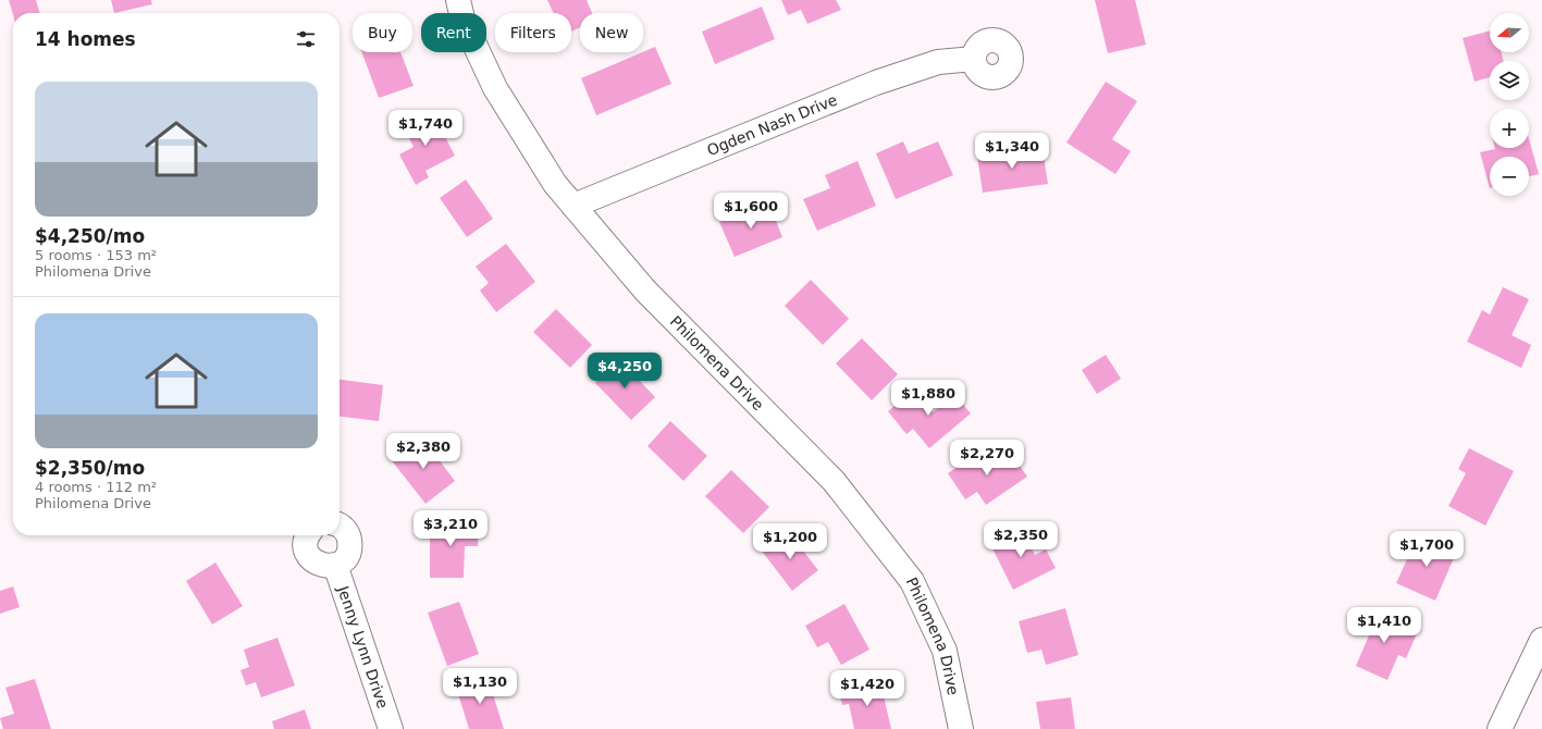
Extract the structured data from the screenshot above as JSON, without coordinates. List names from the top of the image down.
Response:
{
  "streets": {
    "street": ["Ogden Nash Drive", "Philomena Drive", "Jenny Lynn Drive"]
  },
  "crossings": [
    ["Ogden Nash Drive", "Philomena Drive"]
  ],
  "north": "left",
  "page": {
    "map_buttons": ["+", "−"],
    "chip": [
      "Buy",
      "Rent",
      "Filters",
      "New"
    ],
    "heading": "14 homes",
    "list": [
      {
        "name": "$4,250/mo",
        "note": "5 rooms · 153 m² · Philomena Drive"
      },
      {
        "name": "$2,350/mo",
        "note": "4 rooms · 112 m² · Philomena Drive"
      }
    ],
    "price": [
      "$1,740",
      "$1,340",
      "$1,600",
      "$4,250",
      "$1,880",
      "$2,380",
      "$2,270",
      "$3,210",
      "$2,350",
      "$1,200",
      "$1,700",
      "$1,410",
      "$1,130",
      "$1,420"
    ]
  }
}
